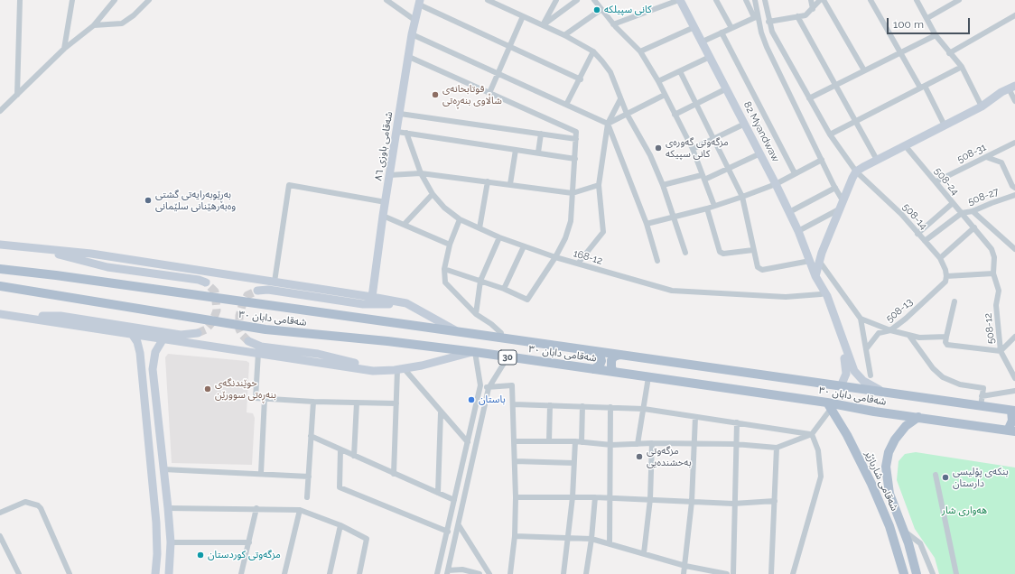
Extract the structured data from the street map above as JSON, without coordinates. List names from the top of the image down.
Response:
{
  "streets": {
    "main road": ["شەقامی دابان ٣٠", "30", "شەقامی شارباژێر"],
    "street": [
      "82 Myandwaw",
      "شەقامی باوزی ٨٦",
      "508-31",
      "508-24",
      "508-27",
      "508-14",
      "168-12",
      "508-13",
      "508-12"
    ]
  },
  "crossings": [
    ["508-31", "508-24"],
    ["508-24", "508-27"],
    ["508-24", "508-12"],
    ["508-27", "508-14"],
    ["508-14", "508-13"],
    ["شەقامی دابان ٣٠", "شەقامی شارباژێر"]
  ],
  "parks": ["هەواری شار"],
  "places": [
    "کانی سپیلکە",
    "قوتابخانەی شاڵاوی بنەڕەتی",
    "مزگەوتی گەورەی کانی سپیکە",
    "بەڕێوبەرایەتی گشتی وەبەرهێنانی سلێمانی",
    "خوێندنگەی بنەڕەتی سوورێن",
    "باستان",
    "مزگەوتی بەخشندەیی",
    "بنکەی پۆلیسی دارستان",
    "مزگەوتی کوردستان"
  ],
  "scale_bar": "100 m"
}
